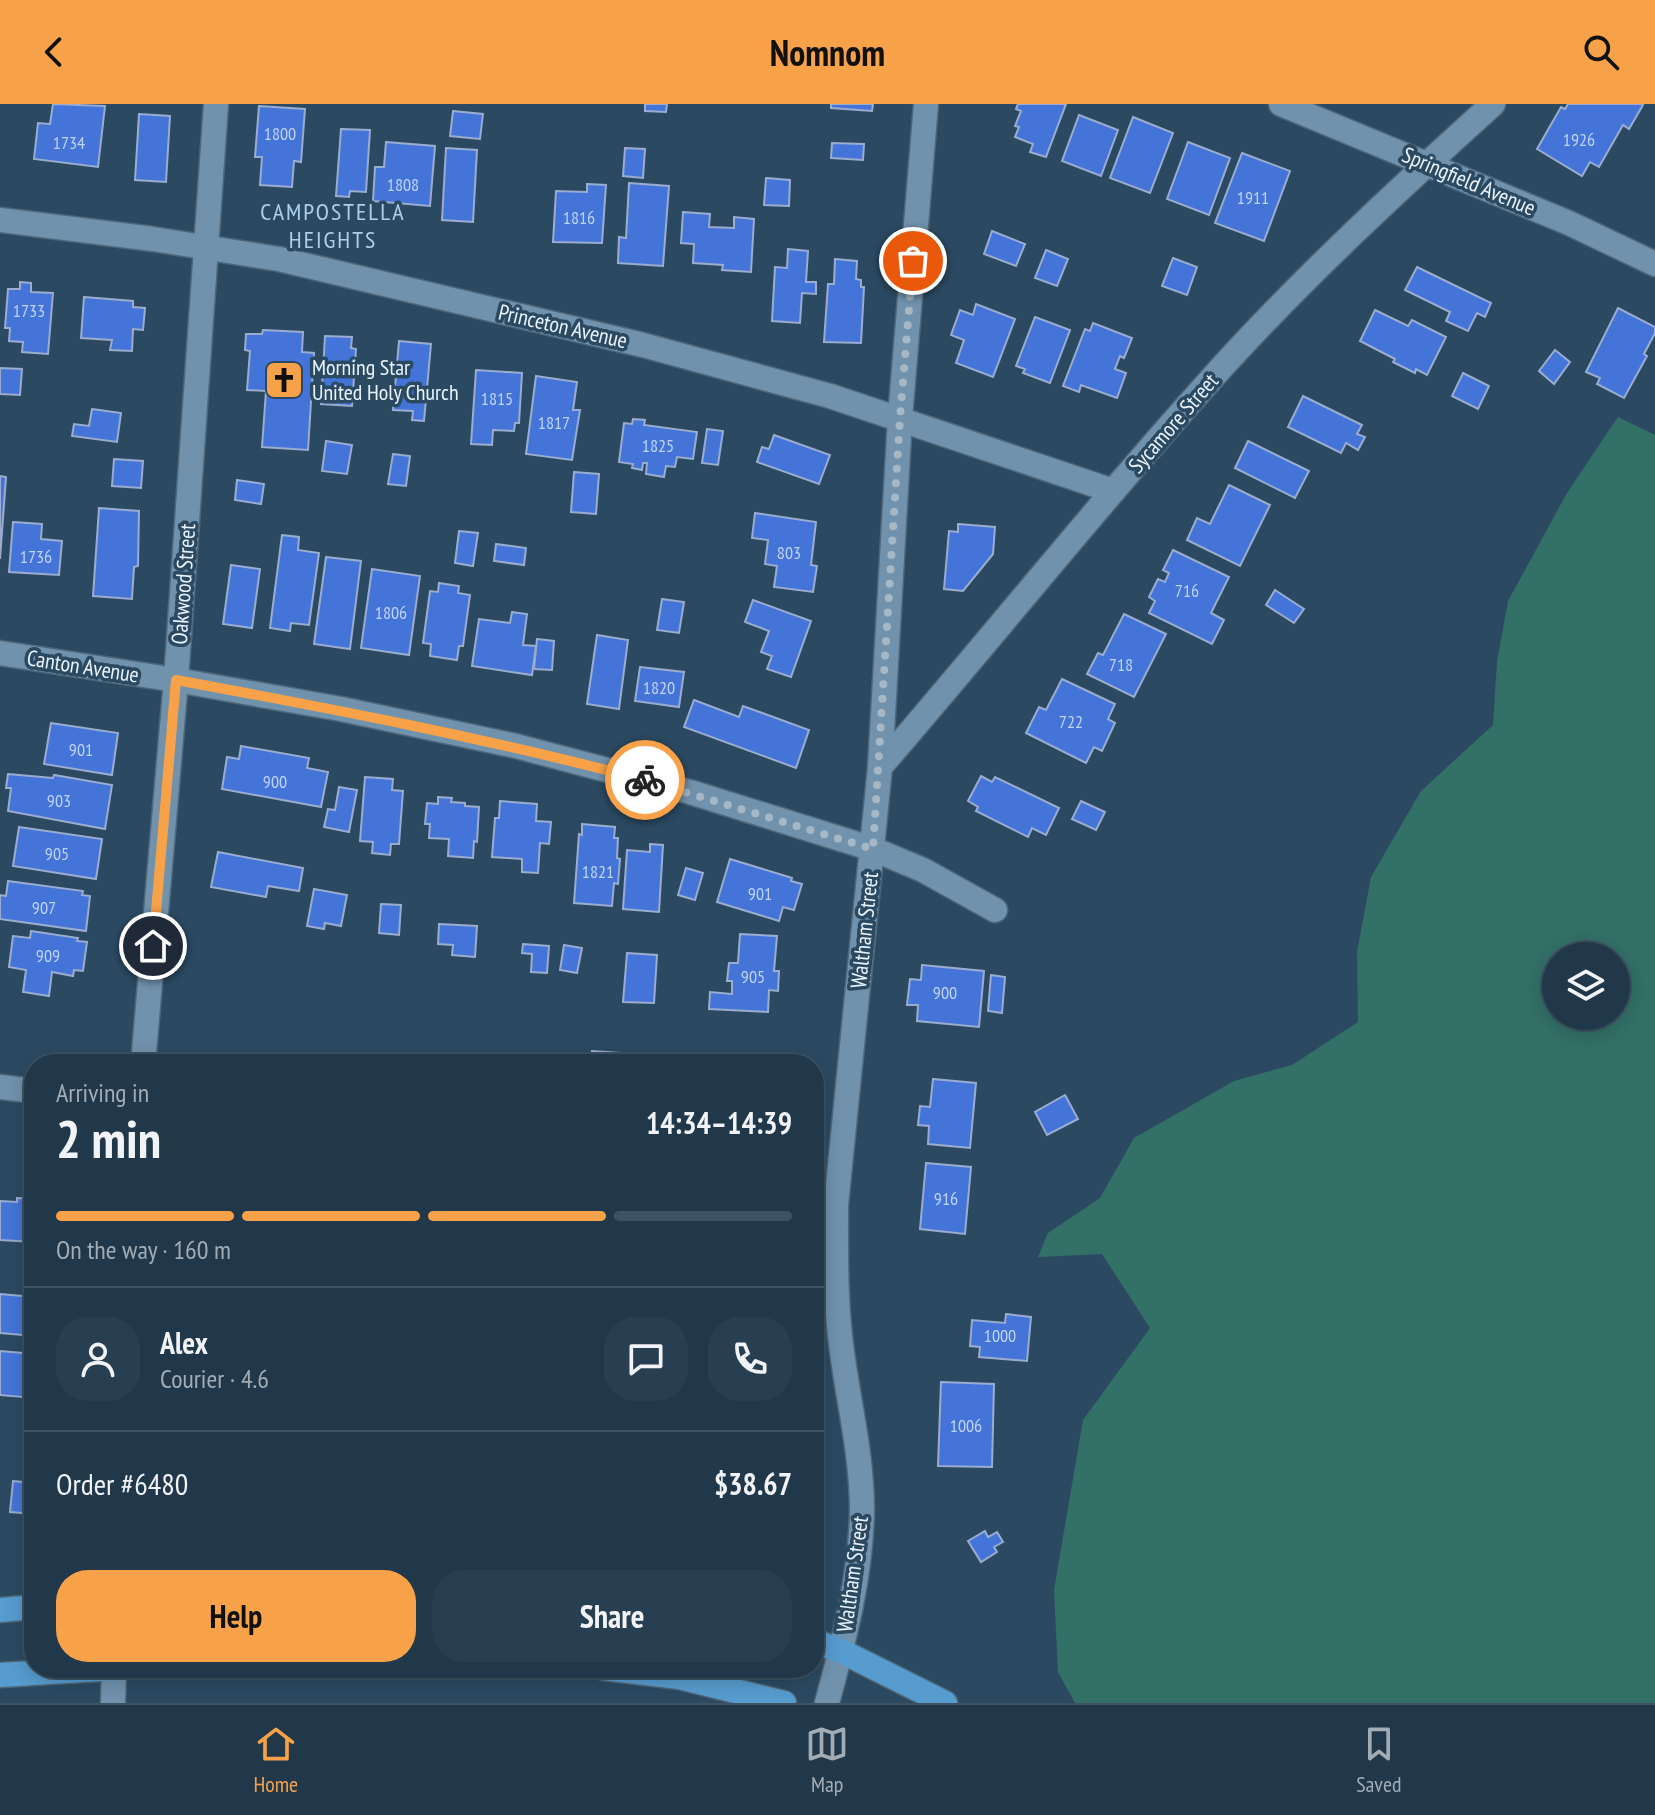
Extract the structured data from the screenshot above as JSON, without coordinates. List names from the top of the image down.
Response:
{
  "streets": {
    "street": [
      "Springfield Avenue",
      "Princeton Avenue",
      "Sycamore Street",
      "Oakwood Street",
      "Canton Avenue",
      "Waltham Street"
    ]
  },
  "crossings": [
    ["Springfield Avenue", "Sycamore Street"],
    ["Princeton Avenue", "Sycamore Street"],
    ["Princeton Avenue", "Oakwood Street"],
    ["Princeton Avenue", "Waltham Street"],
    ["Sycamore Street", "Waltham Street"],
    ["Oakwood Street", "Canton Avenue"],
    ["Canton Avenue", "Waltham Street"]
  ],
  "districts": ["CAMPOSTELLA HEIGHTS"],
  "places": {
    "church": ["Morning Star United Holy Church"]
  },
  "house_numbers": [
    "1800",
    "1926",
    "1734",
    "1808",
    "1911",
    "1816",
    "1733",
    "1815",
    "1817",
    "1825",
    "803",
    "1736",
    "716",
    "1806",
    "718",
    "1820",
    "722",
    "901",
    "900",
    "903",
    "905",
    "1821",
    "901",
    "907",
    "909",
    "905",
    "900",
    "916",
    "1000",
    "1006"
  ],
  "page": {
    "header": "Nomnom",
    "heading": ["2 min", "Arriving in", "14:34–14:39"],
    "panel": [
      "Alex",
      "Courier · 4.6",
      "Order #6480",
      "$38.67"
    ],
    "bar": "On the way · 160 m",
    "buttons": ["Help", "Share"],
    "tabs": ["Home", "Map", "Saved"]
  }
}
